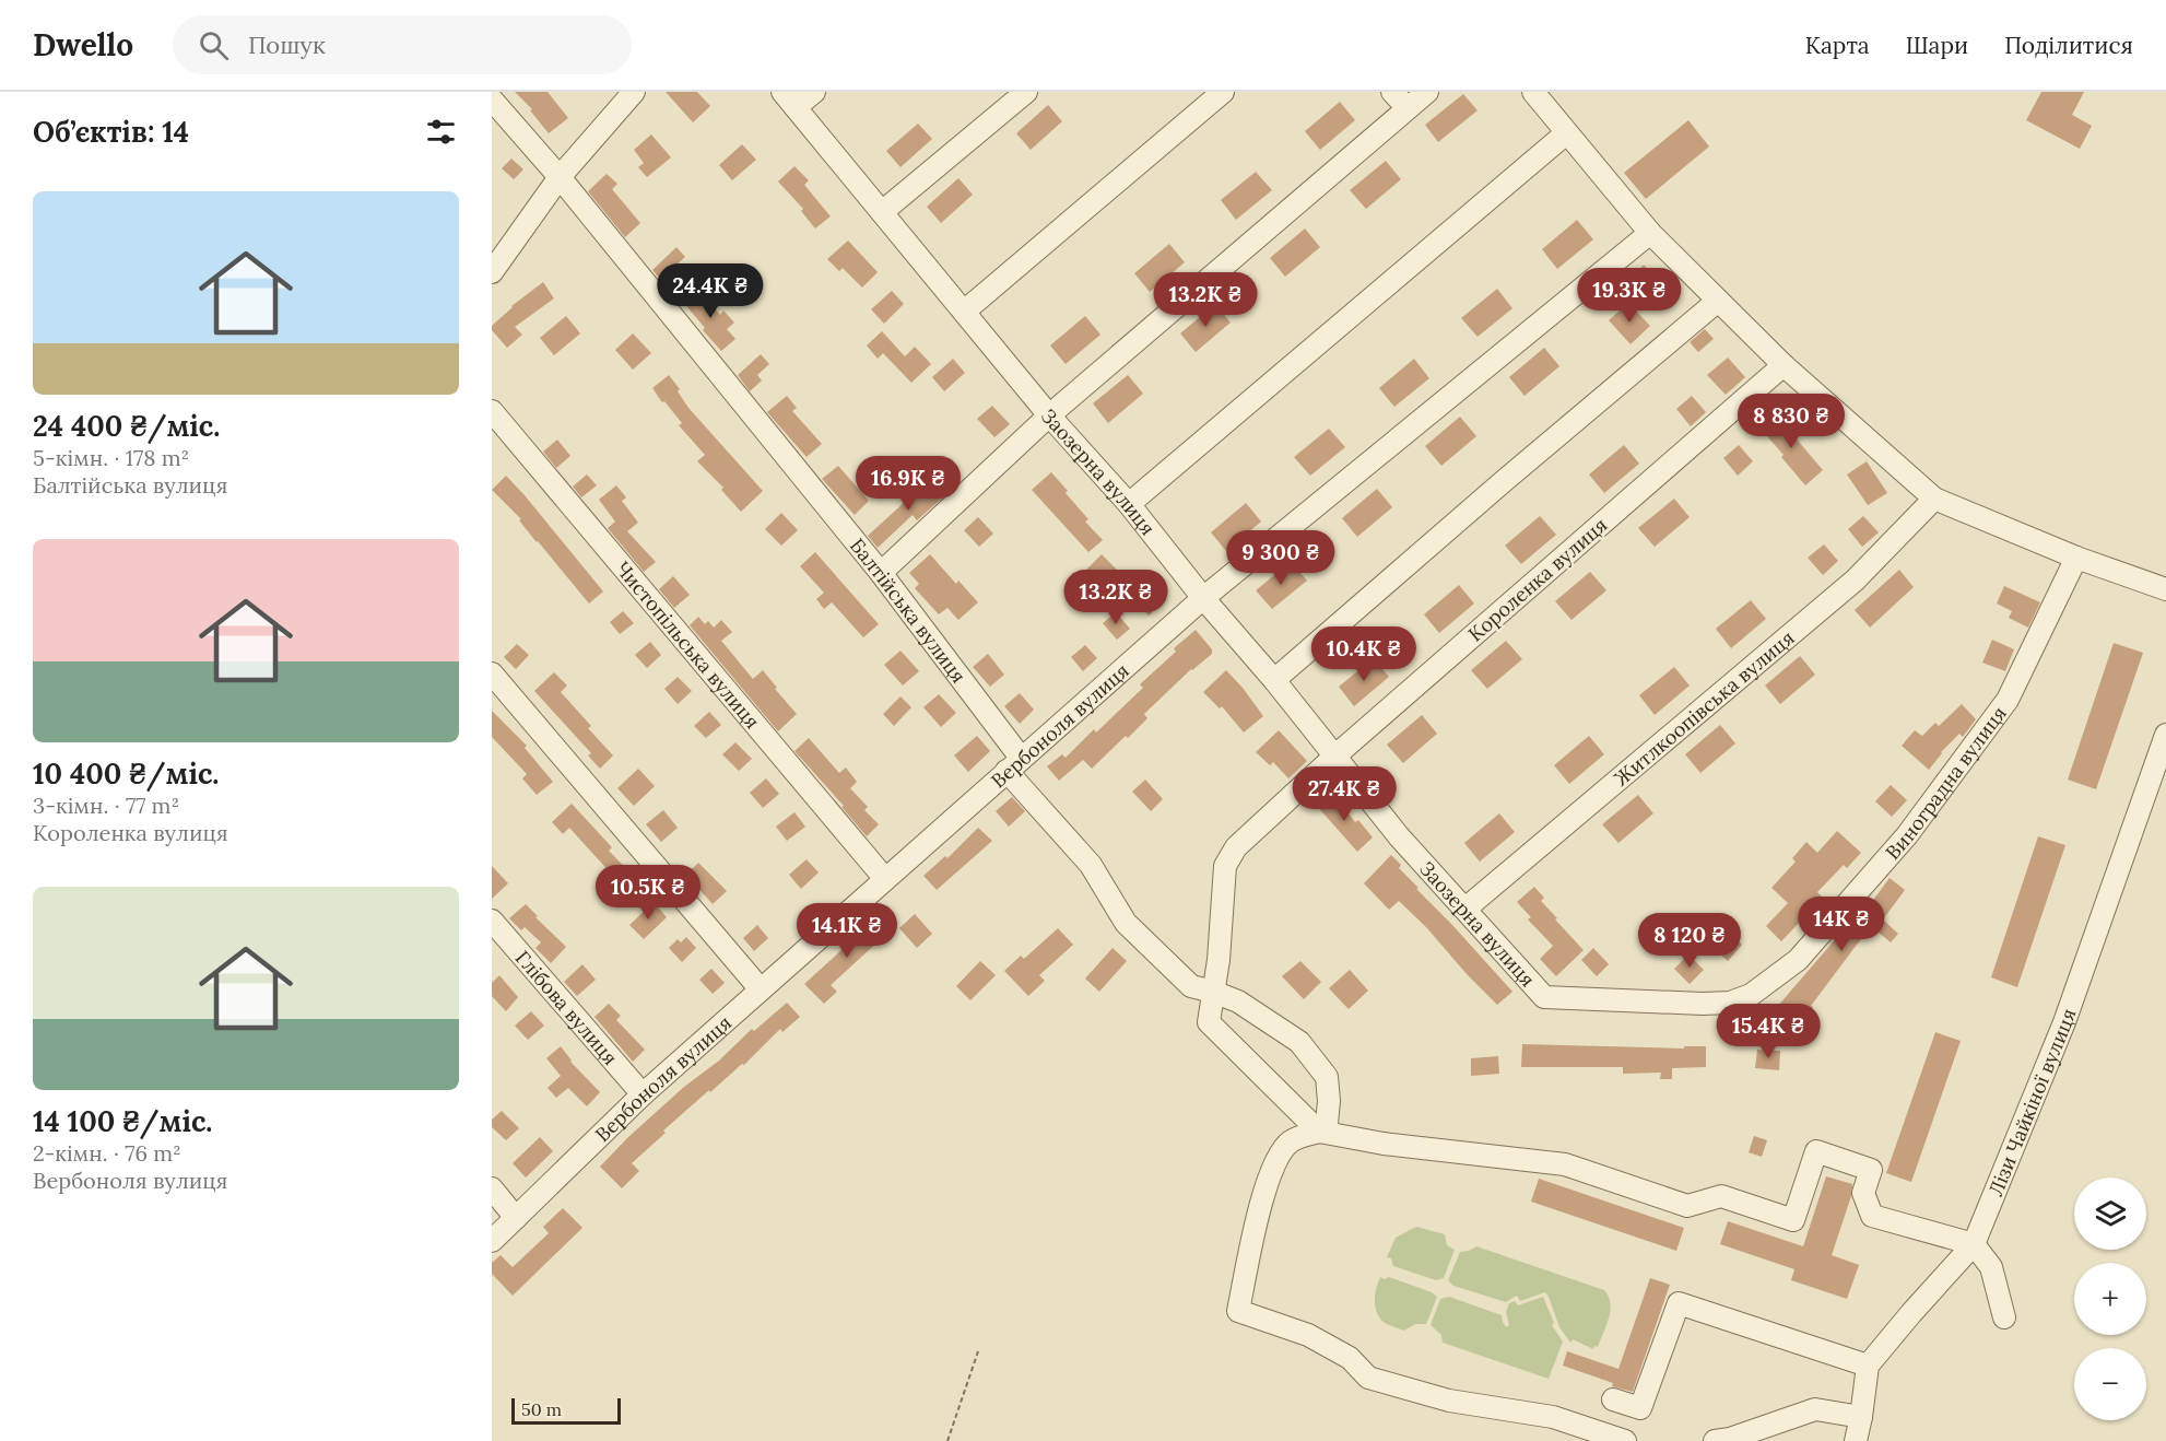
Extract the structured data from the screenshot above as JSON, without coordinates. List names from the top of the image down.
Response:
{
  "streets": {
    "street": [
      "Заозерна вулиця",
      "Короленка вулиця",
      "Балтійська вулиця",
      "Чистопільська вулиця",
      "Житлкоопівська вулиця",
      "Вербоноля вулиця",
      "Виноградна вулиця",
      "Глібова вулиця",
      "Лізи Чайкіної вулиця"
    ]
  },
  "crossings": [
    ["Заозерна вулиця", "Короленка вулиця"],
    ["Заозерна вулиця", "Житлкоопівська вулиця"],
    ["Заозерна вулиця", "Вербоноля вулиця"],
    ["Заозерна вулиця", "Виноградна вулиця"],
    ["Короленка вулиця", "Балтійська вулиця"],
    ["Балтійська вулиця", "Вербоноля вулиця"],
    ["Чистопільська вулиця", "Вербоноля вулиця"],
    ["Вербоноля вулиця", "Глібова вулиця"]
  ],
  "scale_bar": "50 m",
  "page": {
    "header": "Dwello",
    "search": "Пошук",
    "nav": ["Карта", "Шари", "Поділитися"],
    "heading": "Об’єктів: 14",
    "list": [
      {
        "name": "24 400 ₴/міс.",
        "note": "5-кімн. · 178 m² · Балтійська вулиця"
      },
      {
        "name": "10 400 ₴/міс.",
        "note": "3-кімн. · 77 m² · Короленка вулиця"
      },
      {
        "name": "14 100 ₴/міс.",
        "note": "2-кімн. · 76 m² · Вербоноля вулиця"
      }
    ],
    "price": [
      "24.4K ₴",
      "19.3K ₴",
      "13.2K ₴",
      "8 830 ₴",
      "16.9K ₴",
      "9 300 ₴",
      "13.2K ₴",
      "10.4K ₴",
      "27.4K ₴",
      "10.5K ₴",
      "14K ₴",
      "14.1K ₴",
      "8 120 ₴",
      "15.4K ₴"
    ],
    "map_buttons": ["+", "−"],
    "scale": "50 m"
  }
}
